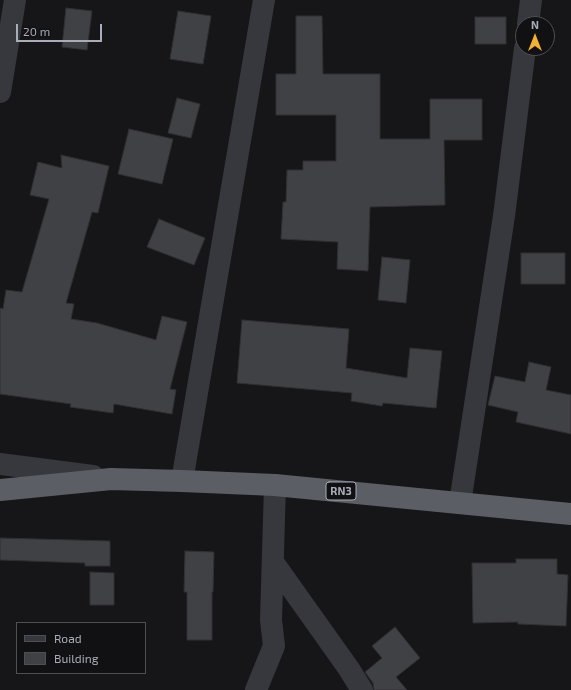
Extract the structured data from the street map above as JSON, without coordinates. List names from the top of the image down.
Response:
{
  "streets": {
    "highway": ["RN3"]
  },
  "legend": ["Road", "Building"],
  "scale_bar": "20 m",
  "north": "top"
}
